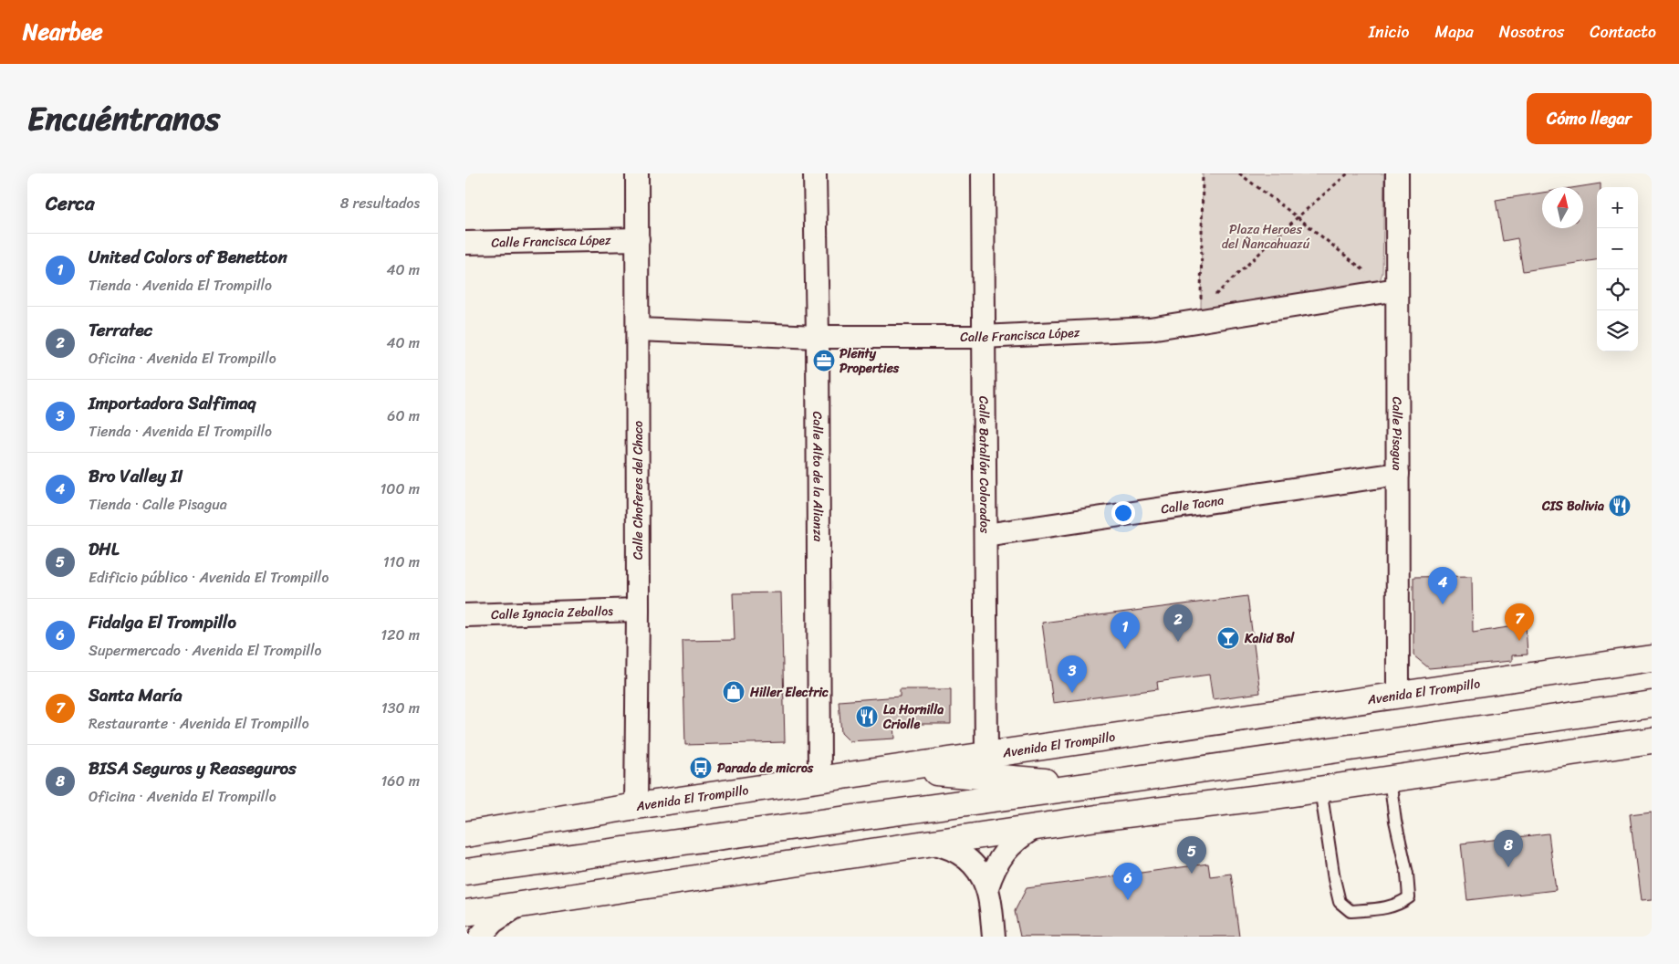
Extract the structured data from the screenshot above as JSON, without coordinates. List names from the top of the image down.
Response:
{
  "streets": {
    "main road": ["Avenida El Trompillo"],
    "street": [
      "Calle Francisca López",
      "Calle Pisagua",
      "Calle Batallón Colorados",
      "Calle Alto de la Alianza",
      "Calle Choferes del Chaco",
      "Calle Tacna",
      "Calle Ignacia Zeballos"
    ]
  },
  "crossings": [
    ["Calle Francisca López", "Calle Pisagua"],
    ["Calle Francisca López", "Calle Batallón Colorados"],
    ["Calle Francisca López", "Calle Alto de la Alianza"],
    ["Calle Francisca López", "Calle Choferes del Chaco"],
    ["Calle Pisagua", "Calle Tacna"],
    ["Calle Pisagua", "Avenida El Trompillo"],
    ["Calle Batallón Colorados", "Calle Tacna"],
    ["Calle Batallón Colorados", "Avenida El Trompillo"],
    ["Calle Alto de la Alianza", "Avenida El Trompillo"],
    ["Calle Choferes del Chaco", "Calle Ignacia Zeballos"],
    ["Calle Choferes del Chaco", "Avenida El Trompillo"]
  ],
  "parks": ["Plaza Heroes del Ñancahuazú"],
  "places": {
    "office": ["Plenty Properties"],
    "restaurant": ["CIS Bolivia", "La Hornilla Criolle"],
    "bar": ["Kalid Bol"],
    "shop": ["Hiller Electric"],
    "bus stop": ["Parada de micros"]
  },
  "north": "top",
  "page": {
    "header": "Nearbee",
    "nav": [
      "Inicio",
      "Mapa",
      "Nosotros",
      "Contacto"
    ],
    "title": "Encuéntranos",
    "buttons": "Cómo llegar",
    "heading": ["Cerca", "8 resultados"],
    "map_buttons": ["+", "−"],
    "list": [
      {
        "mark": "1",
        "name": "United Colors of Benetton",
        "note": "Tienda · Avenida El Trompillo",
        "value": "40 m"
      },
      {
        "mark": "2",
        "name": "Terratec",
        "note": "Oficina · Avenida El Trompillo",
        "value": "40 m"
      },
      {
        "mark": "3",
        "name": "Importadora Salfimaq",
        "note": "Tienda · Avenida El Trompillo",
        "value": "60 m"
      },
      {
        "mark": "4",
        "name": "Bro Valley II",
        "note": "Tienda · Calle Pisagua",
        "value": "100 m"
      },
      {
        "mark": "5",
        "name": "DHL",
        "note": "Edificio público · Avenida El Trompillo",
        "value": "110 m"
      },
      {
        "mark": "6",
        "name": "Fidalga El Trompillo",
        "note": "Supermercado · Avenida El Trompillo",
        "value": "120 m"
      },
      {
        "mark": "7",
        "name": "Santa María",
        "note": "Restaurante · Avenida El Trompillo",
        "value": "130 m"
      },
      {
        "mark": "8",
        "name": "BISA Seguros y Reaseguros",
        "note": "Oficina · Avenida El Trompillo",
        "value": "160 m"
      }
    ],
    "pins": [
      "4",
      "7",
      "2",
      "1",
      "3",
      "8",
      "5",
      "6"
    ]
  }
}
